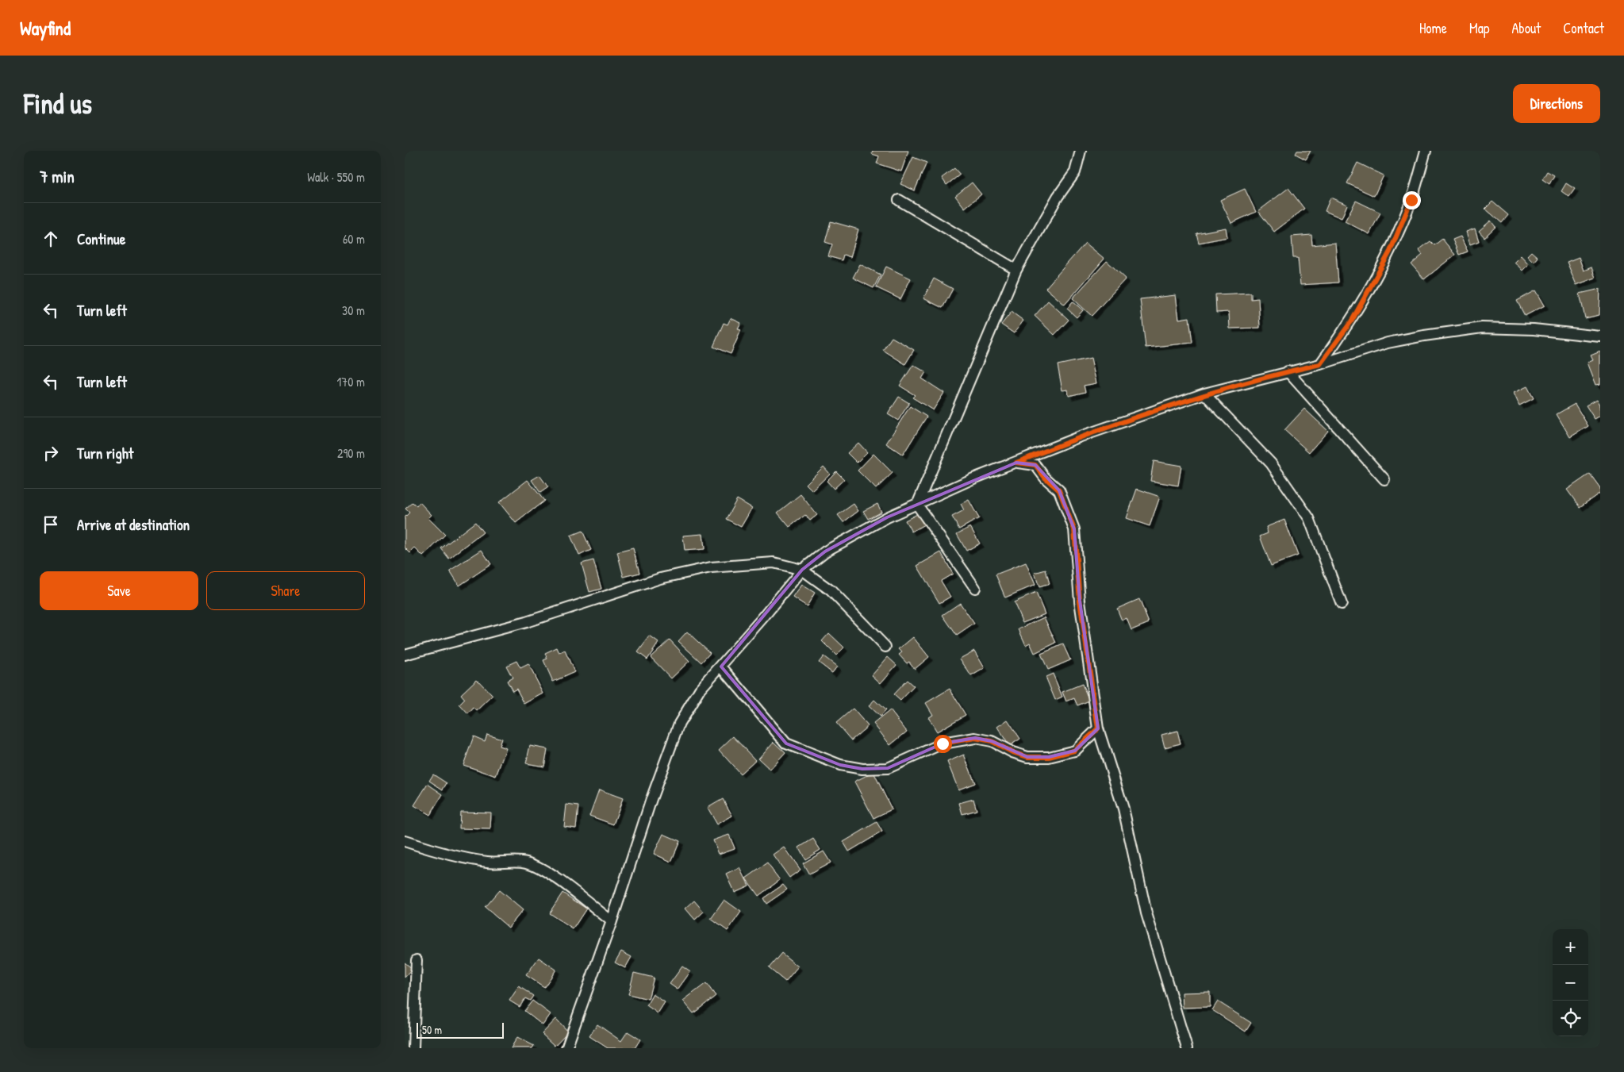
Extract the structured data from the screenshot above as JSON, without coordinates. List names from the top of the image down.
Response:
{
  "scale_bar": "50 m",
  "page": {
    "header": "Wayfind",
    "nav": [
      "Home",
      "Map",
      "About",
      "Contact"
    ],
    "buttons": [
      "Directions",
      ["Save", "Share"]
    ],
    "title": "Find us",
    "heading": ["7 min", "Walk · 550 m"],
    "list": [
      ["Continue", "60 m"],
      ["Turn left", "30 m"],
      ["Turn left", "170 m"],
      ["Turn right", "290 m"],
      "Arrive at destination"
    ],
    "map_buttons": ["+", "−"],
    "scale": "50 m"
  }
}
